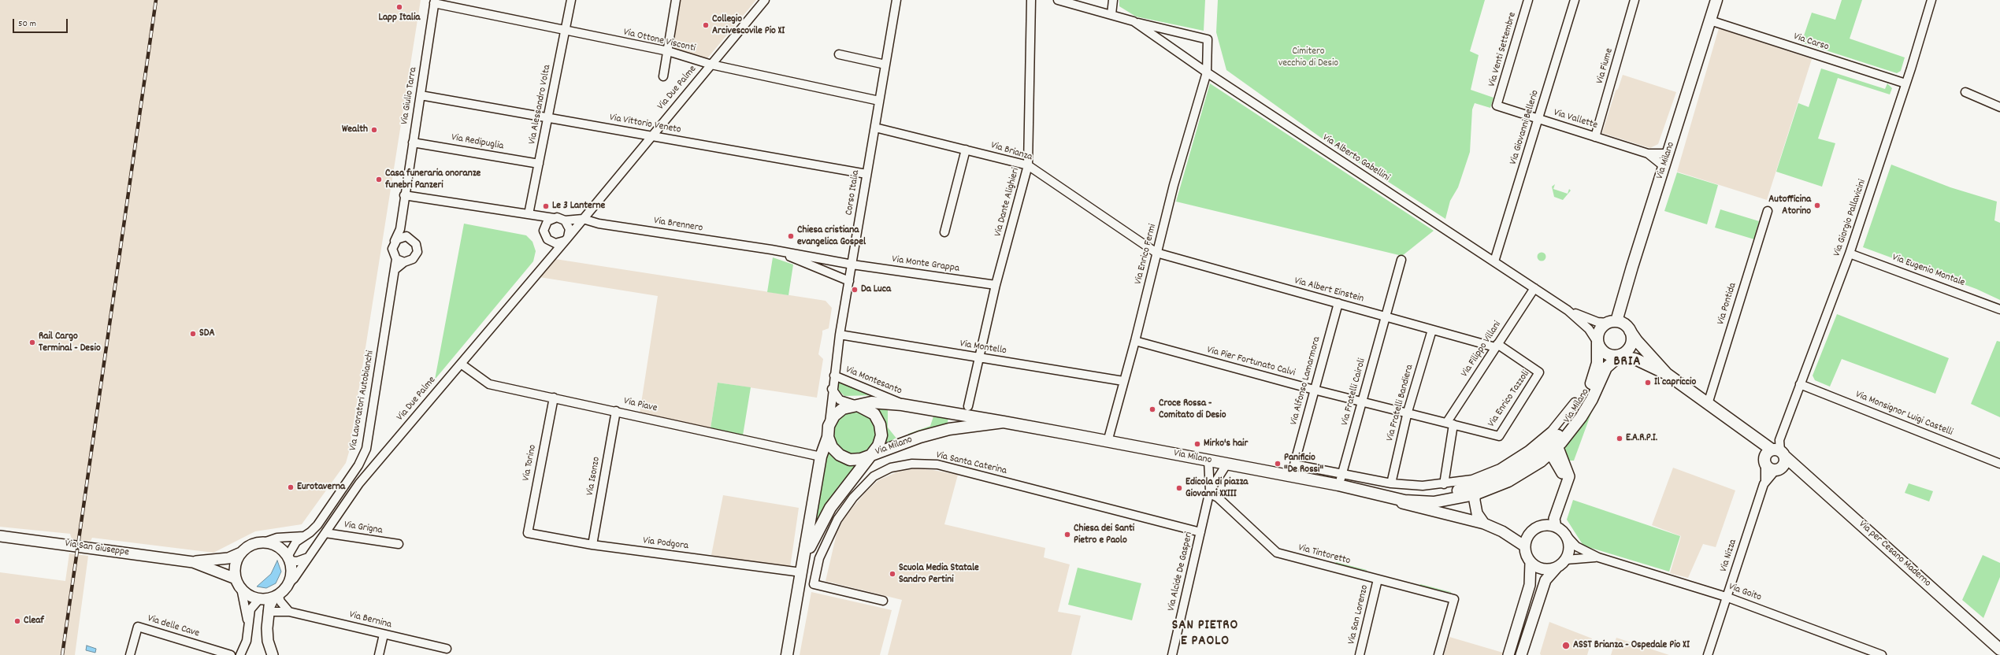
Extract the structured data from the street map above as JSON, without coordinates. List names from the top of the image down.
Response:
{
  "streets": {
    "main road": ["Via Milano", "Via per Cesano Maderno"],
    "street": [
      "Via Ottone Visconti",
      "Via Carso",
      "Via Venti Settembre",
      "Via Fiume",
      "Via Due Palme",
      "Via Giulio Tarra",
      "Via Alessandro Volta",
      "Via Vallette",
      "Via Vittorio Veneto",
      "Via Giovanni Bellerio",
      "Via Redipuglia",
      "Via Brianza",
      "Via Alberto Gabellini",
      "Corso Italia",
      "Via Dante Alighieri",
      "Via Giorgio Pallavicini",
      "Via Brennero",
      "Via Enrico Fermi",
      "Via Monte Grappa",
      "Via Eugenio Montale",
      "Via Albert Einstein",
      "Via Pontida",
      "Via Montello",
      "Via Filippo Villani",
      "Via Pier Fortunato Calvi",
      "Via Montesanto",
      "Via Alfonso Lamarmora",
      "Via Fratelli Cairoli",
      "Via Enrico Tazzoli",
      "Via Lavoratori Autobianchi",
      "Via Fratelli Bandiera",
      "Via Piave",
      "Via Monsignor Luigi Castelli",
      "Via Torino",
      "Via Santa Caterina",
      "Via Isonzo",
      "Via Grigna",
      "Via Podgora",
      "Via San Giuseppe",
      "Via Tintoretto",
      "Via Nizza",
      "Via Alcide De Gasperi",
      "Via Goito",
      "Via San Lorenzo",
      "Via Bernina",
      "Via delle Cave"
    ]
  },
  "crossings": [
    ["Via Ottone Visconti", "Via Due Palme"],
    ["Via Ottone Visconti", "Via Giulio Tarra"],
    ["Via Ottone Visconti", "Via Alessandro Volta"],
    ["Via Ottone Visconti", "Corso Italia"],
    ["Via Carso", "Via Milano"],
    ["Via Carso", "Via Giorgio Pallavicini"],
    ["Via Venti Settembre", "Via Vallette"],
    ["Via Fiume", "Via Vallette"],
    ["Via Due Palme", "Via Vittorio Veneto"],
    ["Via Due Palme", "Via Brennero"],
    ["Via Due Palme", "Via Lavoratori Autobianchi"],
    ["Via Due Palme", "Via Piave"],
    ["Via Due Palme", "Via Grigna"],
    ["Via Due Palme", "Via San Giuseppe"],
    ["Via Giulio Tarra", "Via Vittorio Veneto"],
    ["Via Giulio Tarra", "Via Redipuglia"],
    ["Via Alessandro Volta", "Via Vittorio Veneto"],
    ["Via Alessandro Volta", "Via Redipuglia"],
    ["Via Vallette", "Via Giovanni Bellerio"],
    ["Via Vallette", "Via Milano"],
    ["Via Vittorio Veneto", "Corso Italia"],
    ["Via Giovanni Bellerio", "Via Alberto Gabellini"],
    ["Via Brianza", "Corso Italia"],
    ["Via Brianza", "Via Dante Alighieri"],
    ["Via Brianza", "Via Enrico Fermi"],
    ["Via Brianza", "Via Albert Einstein"],
    ["Via Alberto Gabellini", "Via Milano"],
    ["Via Alberto Gabellini", "Via Enrico Fermi"],
    ["Via Alberto Gabellini", "Via Filippo Villani"],
    ["Via Alberto Gabellini", "Via per Cesano Maderno"],
    ["Via Milano", "Corso Italia"],
    ["Via Milano", "Via Enrico Fermi"],
    ["Via Milano", "Via Montesanto"],
    ["Via Milano", "Via Fratelli Cairoli"],
    ["Via Milano", "Via Piave"],
    ["Via Milano", "Via Podgora"],
    ["Via Milano", "Via per Cesano Maderno"],
    ["Via Milano", "Via Goito"],
    ["Corso Italia", "Via Brennero"],
    ["Corso Italia", "Via Monte Grappa"],
    ["Corso Italia", "Via Montello"],
    ["Corso Italia", "Via Montesanto"],
    ["Via Dante Alighieri", "Via Monte Grappa"],
    ["Via Dante Alighieri", "Via Montello"],
    ["Via Giorgio Pallavicini", "Via Eugenio Montale"],
    ["Via Giorgio Pallavicini", "Via Monsignor Luigi Castelli"],
    ["Via Giorgio Pallavicini", "Via per Cesano Maderno"],
    ["Via Giorgio Pallavicini", "Via Nizza"],
    ["Via Brennero", "Via Monte Grappa"],
    ["Via Enrico Fermi", "Via Albert Einstein"],
    ["Via Enrico Fermi", "Via Montello"],
    ["Via Enrico Fermi", "Via Pier Fortunato Calvi"],
    ["Via Albert Einstein", "Via Filippo Villani"],
    ["Via Albert Einstein", "Via Alfonso Lamarmora"],
    ["Via Albert Einstein", "Via Fratelli Cairoli"],
    ["Via Albert Einstein", "Via Enrico Tazzoli"],
    ["Via Albert Einstein", "Via Fratelli Bandiera"],
    ["Via Pontida", "Via per Cesano Maderno"],
    ["Via Filippo Villani", "Via Pier Fortunato Calvi"],
    ["Via Filippo Villani", "Via Enrico Tazzoli"],
    ["Via Pier Fortunato Calvi", "Via Alfonso Lamarmora"],
    ["Via Pier Fortunato Calvi", "Via Fratelli Cairoli"],
    ["Via Pier Fortunato Calvi", "Via Enrico Tazzoli"],
    ["Via Pier Fortunato Calvi", "Via Fratelli Bandiera"],
    ["Via Alfonso Lamarmora", "Via Fratelli Cairoli"],
    ["Via Lavoratori Autobianchi", "Via San Giuseppe"],
    ["Via Piave", "Via Torino"],
    ["Via Piave", "Via Isonzo"],
    ["Via Torino", "Via Podgora"],
    ["Via Santa Caterina", "Via Alcide De Gasperi"],
    ["Via Isonzo", "Via Podgora"],
    ["Via per Cesano Maderno", "Via Nizza"],
    ["Via Tintoretto", "Via Alcide De Gasperi"],
    ["Via Tintoretto", "Via San Lorenzo"],
    ["Via Nizza", "Via Goito"]
  ],
  "districts": ["BRIA", "SAN PIETRO E PAOLO"],
  "parks": ["Cimitero vecchio di Desio"],
  "places": [
    "Lapp Italia",
    "Collegio Arcivescovile Pio XI",
    "Wealth",
    "Casa funeraria onoranze funebri Panzeri",
    "Autofficina Atorino",
    "Le 3 Lanterne",
    "Chiesa cristiana evangelica Gospel",
    "Da Luca",
    "SDA",
    "Rail Cargo Terminal - Desio",
    "Il capriccio",
    "Croce Rossa - Comitato di Desio",
    "E.A.R.P.I.",
    "Mirko's hair",
    "Panificio \"De Rossi\"",
    "Eurotaverna",
    "Edicola di piazza Giovanni XXIII",
    "Chiesa dei Santi Pietro e Paolo",
    "Scuola Media Statale Sandro Pertini",
    "Cleaf",
    "ASST Brianza - Ospedale Pio XI"
  ],
  "scale_bar": "50 m"
}
